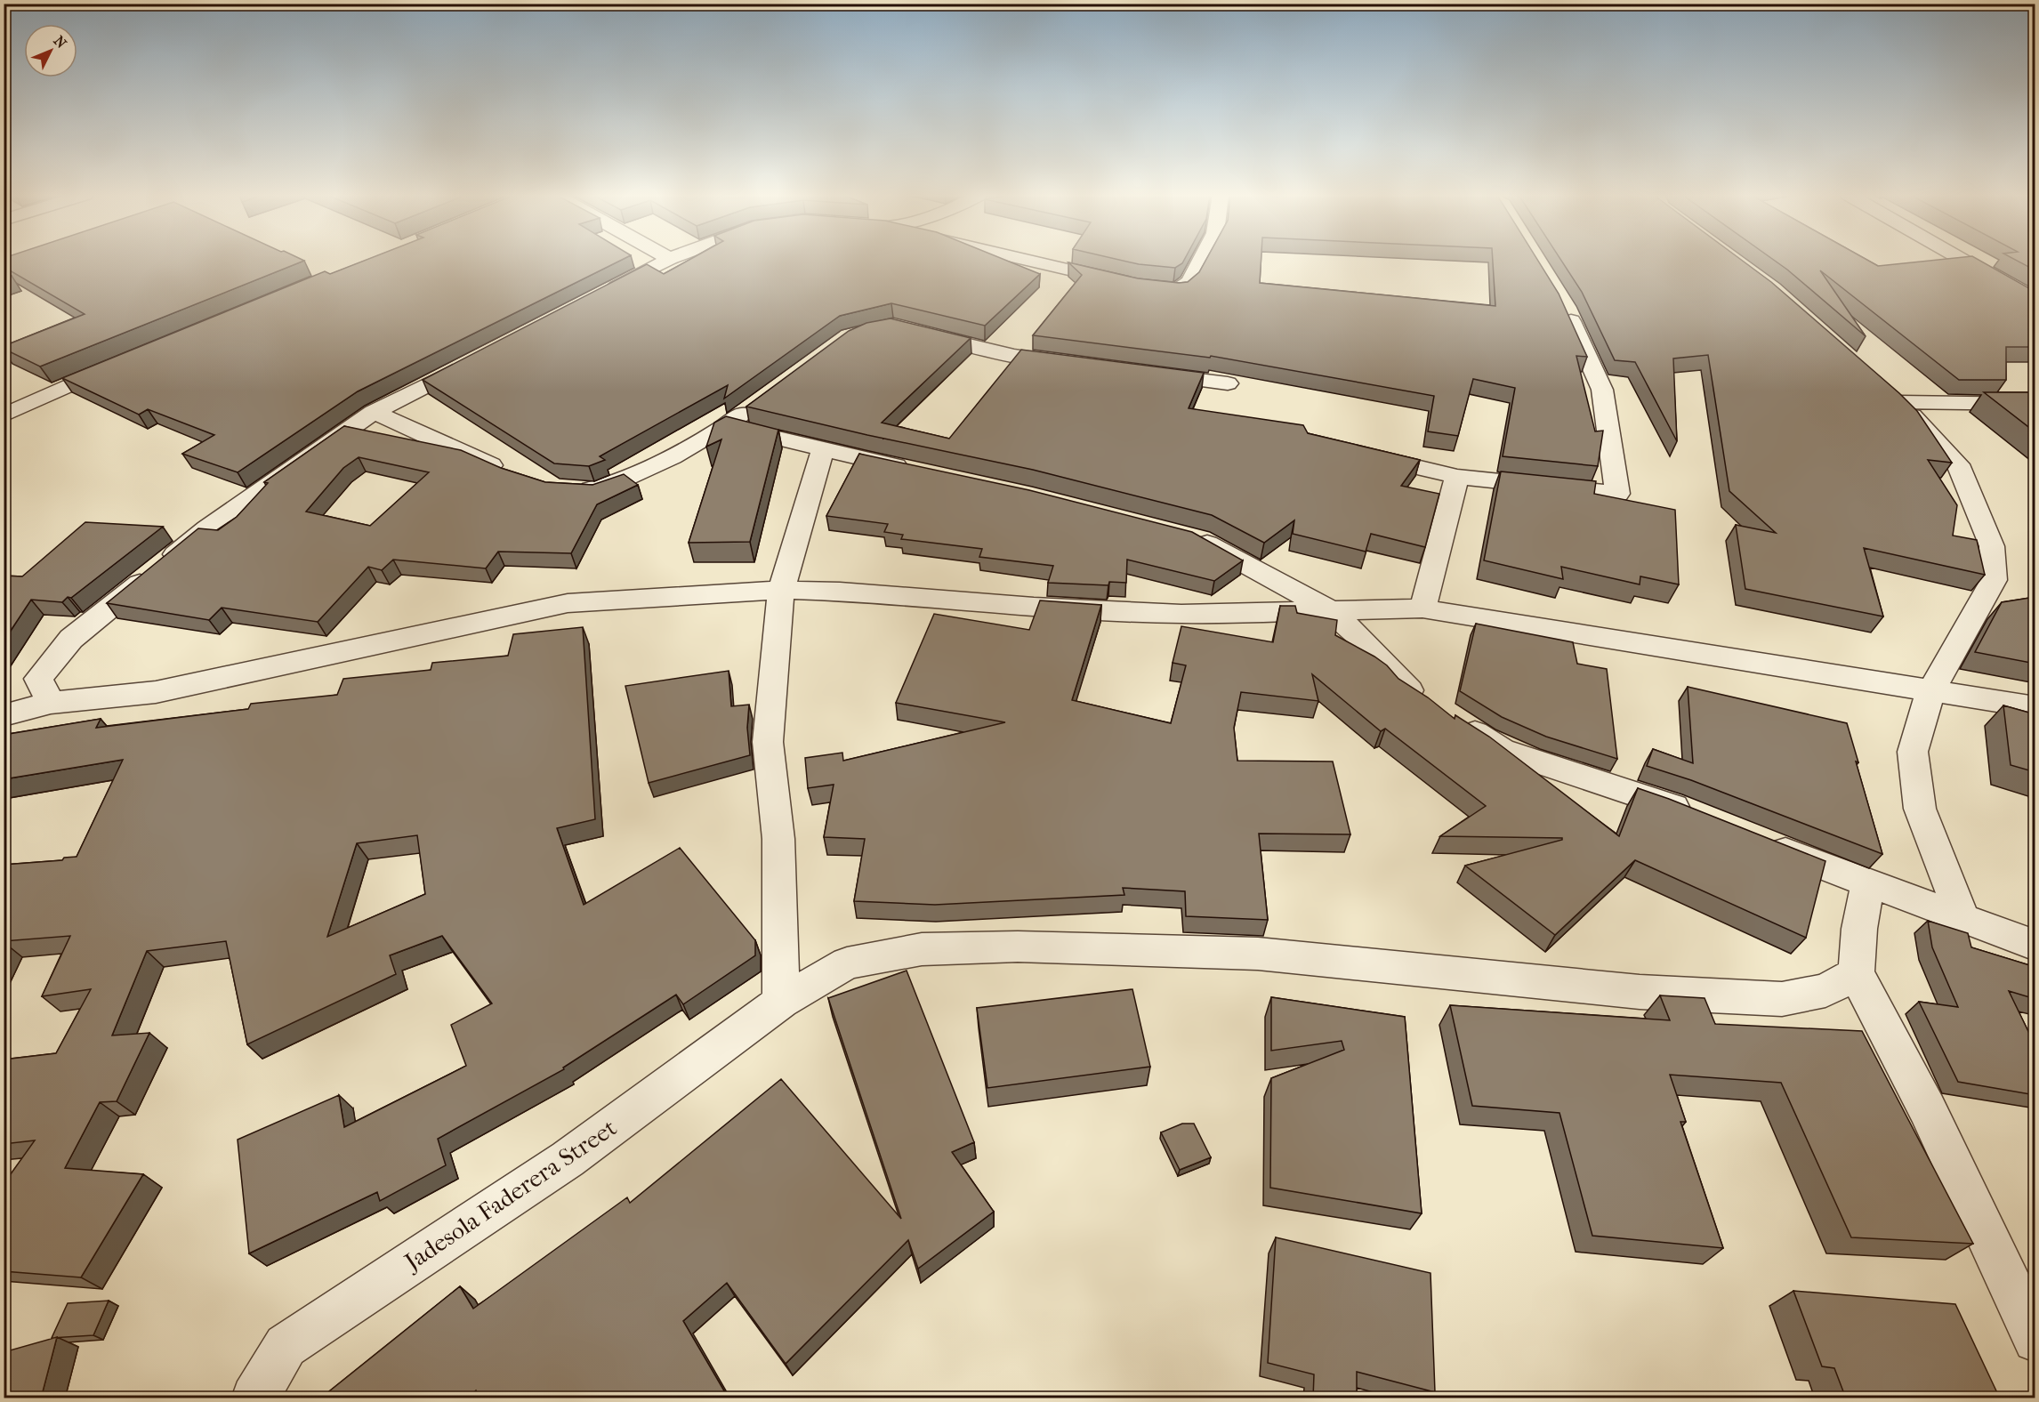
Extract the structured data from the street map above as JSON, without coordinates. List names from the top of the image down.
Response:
{
  "streets": {
    "street": ["Jadesola Faderera Street"]
  },
  "north": "top right"
}
